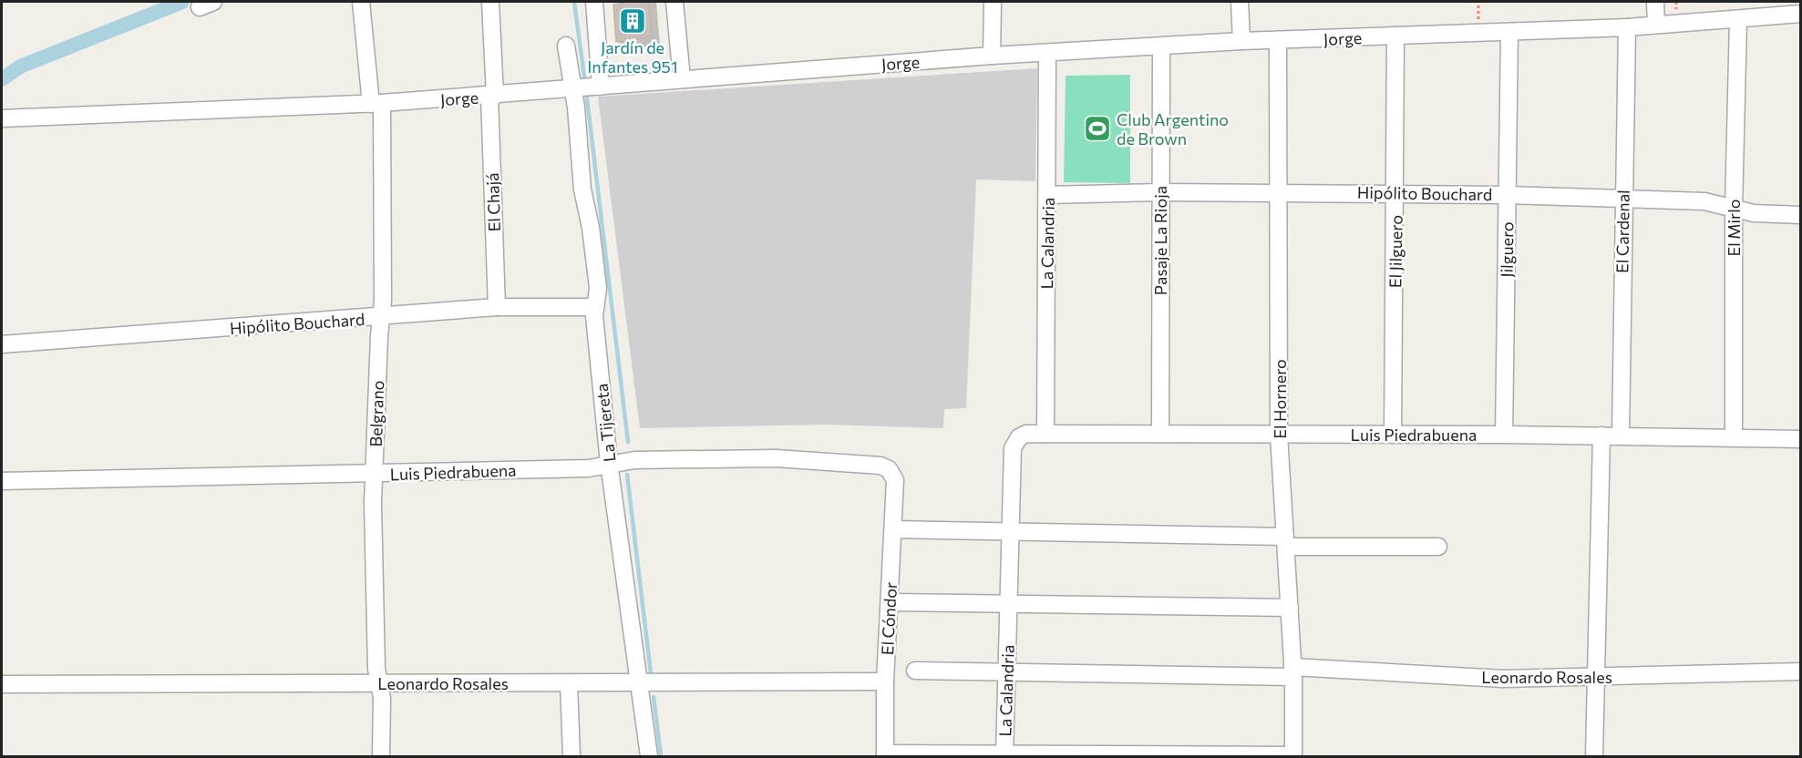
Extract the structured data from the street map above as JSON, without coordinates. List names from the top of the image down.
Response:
{
  "streets": {
    "street": [
      "Jorge",
      "Hipólito Bouchard",
      "El Chajá",
      "El Mirlo",
      "El Cardenal",
      "Pasaje La Rioja",
      "La Calandria",
      "Jilguero",
      "El Jilguero",
      "El Hornero",
      "Belgrano",
      "La Tijereta",
      "Luis Piedrabuena",
      "El Cóndor",
      "Leonardo Rosales"
    ]
  },
  "crossings": [
    ["Jorge", "El Chajá"],
    ["Jorge", "El Mirlo"],
    ["Jorge", "El Cardenal"],
    ["Jorge", "Pasaje La Rioja"],
    ["Jorge", "La Calandria"],
    ["Jorge", "Jilguero"],
    ["Jorge", "El Jilguero"],
    ["Jorge", "El Hornero"],
    ["Jorge", "Belgrano"],
    ["Jorge", "La Tijereta"],
    ["Hipólito Bouchard", "El Chajá"],
    ["Hipólito Bouchard", "El Mirlo"],
    ["Hipólito Bouchard", "El Cardenal"],
    ["Hipólito Bouchard", "Pasaje La Rioja"],
    ["Hipólito Bouchard", "La Calandria"],
    ["Hipólito Bouchard", "Jilguero"],
    ["Hipólito Bouchard", "El Jilguero"],
    ["Hipólito Bouchard", "El Hornero"],
    ["Hipólito Bouchard", "Belgrano"],
    ["Hipólito Bouchard", "La Tijereta"],
    ["El Mirlo", "Luis Piedrabuena"],
    ["El Cardenal", "Luis Piedrabuena"],
    ["Pasaje La Rioja", "Luis Piedrabuena"],
    ["La Calandria", "Luis Piedrabuena"],
    ["La Calandria", "Leonardo Rosales"],
    ["Jilguero", "Luis Piedrabuena"],
    ["El Jilguero", "Luis Piedrabuena"],
    ["El Hornero", "Luis Piedrabuena"],
    ["El Hornero", "Leonardo Rosales"],
    ["Belgrano", "Luis Piedrabuena"],
    ["Belgrano", "Leonardo Rosales"],
    ["La Tijereta", "Luis Piedrabuena"],
    ["La Tijereta", "Leonardo Rosales"],
    ["Luis Piedrabuena", "El Cóndor"],
    ["El Cóndor", "Leonardo Rosales"]
  ],
  "places": {
    "building": ["Jardín de Infantes 951"],
    "sports": ["Club Argentino de Brown"]
  }
}
